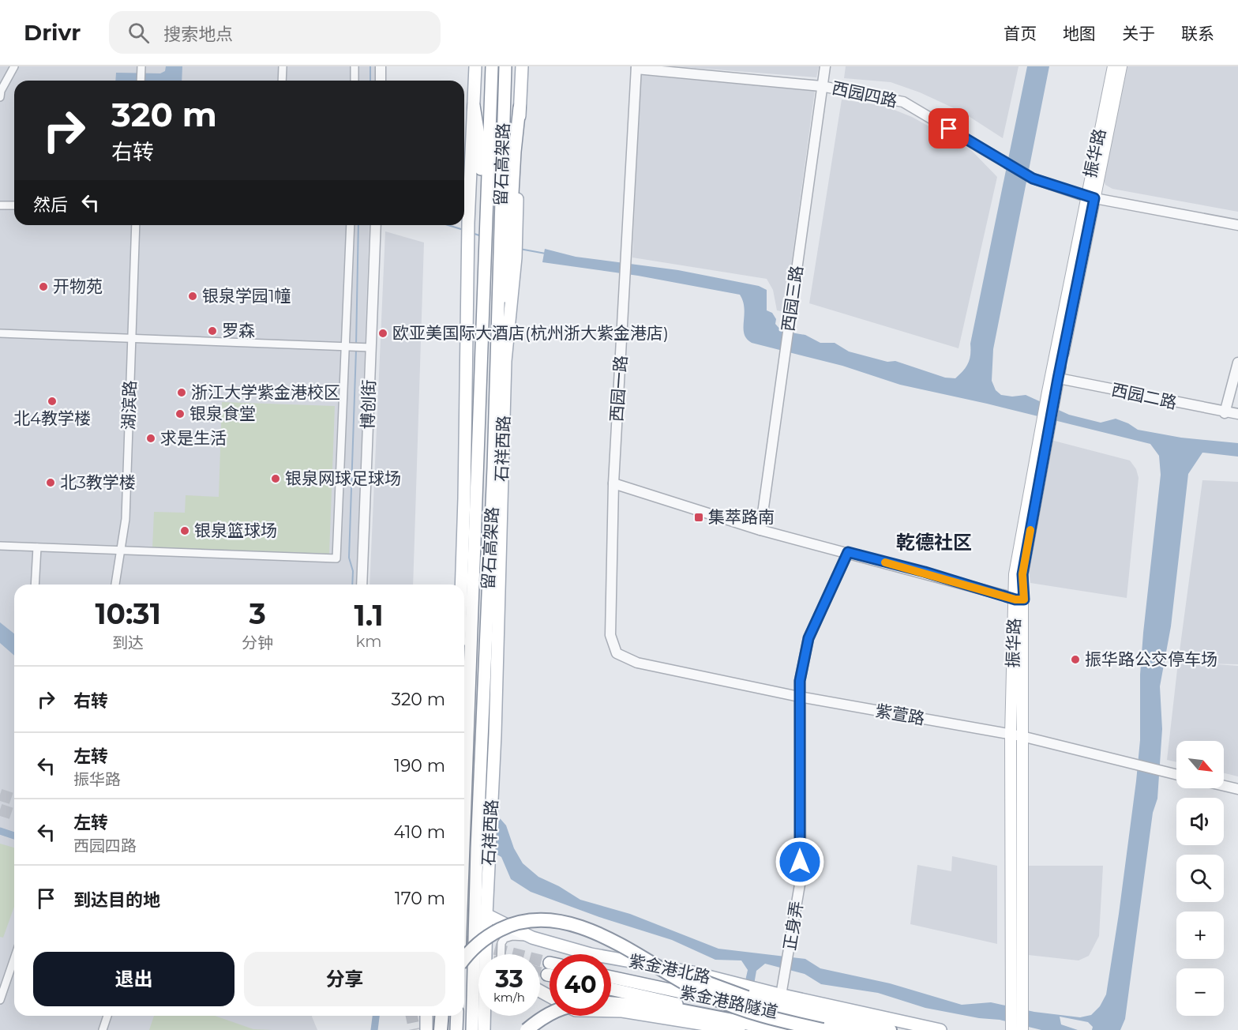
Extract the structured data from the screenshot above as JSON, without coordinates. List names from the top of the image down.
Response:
{
  "streets": {
    "main road": [
      "振华路",
      "留石高架路",
      "石祥西路",
      "紫金港北路",
      "紫金港路隧道"
    ],
    "street": [
      "西园四路",
      "西园三路",
      "西园一路",
      "西园二路",
      "博创街",
      "湖滨路",
      "紫萱路",
      "正身弄"
    ]
  },
  "crossings": [
    ["西园四路", "振华路"],
    ["西园四路", "西园三路"],
    ["西园四路", "西园一路"],
    ["振华路", "西园二路"],
    ["振华路", "紫萱路"],
    ["留石高架路", "石祥西路"],
    ["西园一路", "紫萱路"],
    ["石祥西路", "紫金港北路"],
    ["紫萱路", "正身弄"],
    ["正身弄", "紫金港北路"]
  ],
  "districts": ["乾德社区"],
  "places": {
    "other": [
      "开物苑",
      "银泉学园1幢",
      "罗森",
      "欧亚美国际大酒店(杭州浙大紫金港店)",
      "浙江大学紫金港校区",
      "北4教学楼",
      "银泉食堂",
      "求是生活",
      "银泉网球足球场",
      "北3教学楼",
      "银泉篮球场",
      "振华路公交停车场"
    ],
    "transit": ["集萃路南"]
  },
  "north": "bottom right",
  "page": {
    "header": "Drivr",
    "search": "搜索地点",
    "nav": [
      "首页",
      "地图",
      "关于",
      "联系"
    ],
    "turn": ["320 m", "右转"],
    "then": "然后",
    "eta": [
      "10:31",
      "到达",
      "3",
      "分钟",
      "1.1",
      "km"
    ],
    "list": [
      {
        "name": "右转",
        "value": "320 m"
      },
      {
        "name": "左转",
        "note": "振华路",
        "value": "190 m"
      },
      {
        "name": "左转",
        "note": "西园四路",
        "value": "410 m"
      },
      {
        "name": "到达目的地",
        "value": "170 m"
      }
    ],
    "map_buttons": ["+", "−"],
    "buttons": ["退出", "分享"],
    "speed": "33 km/h",
    "limit": "40"
  }
}
